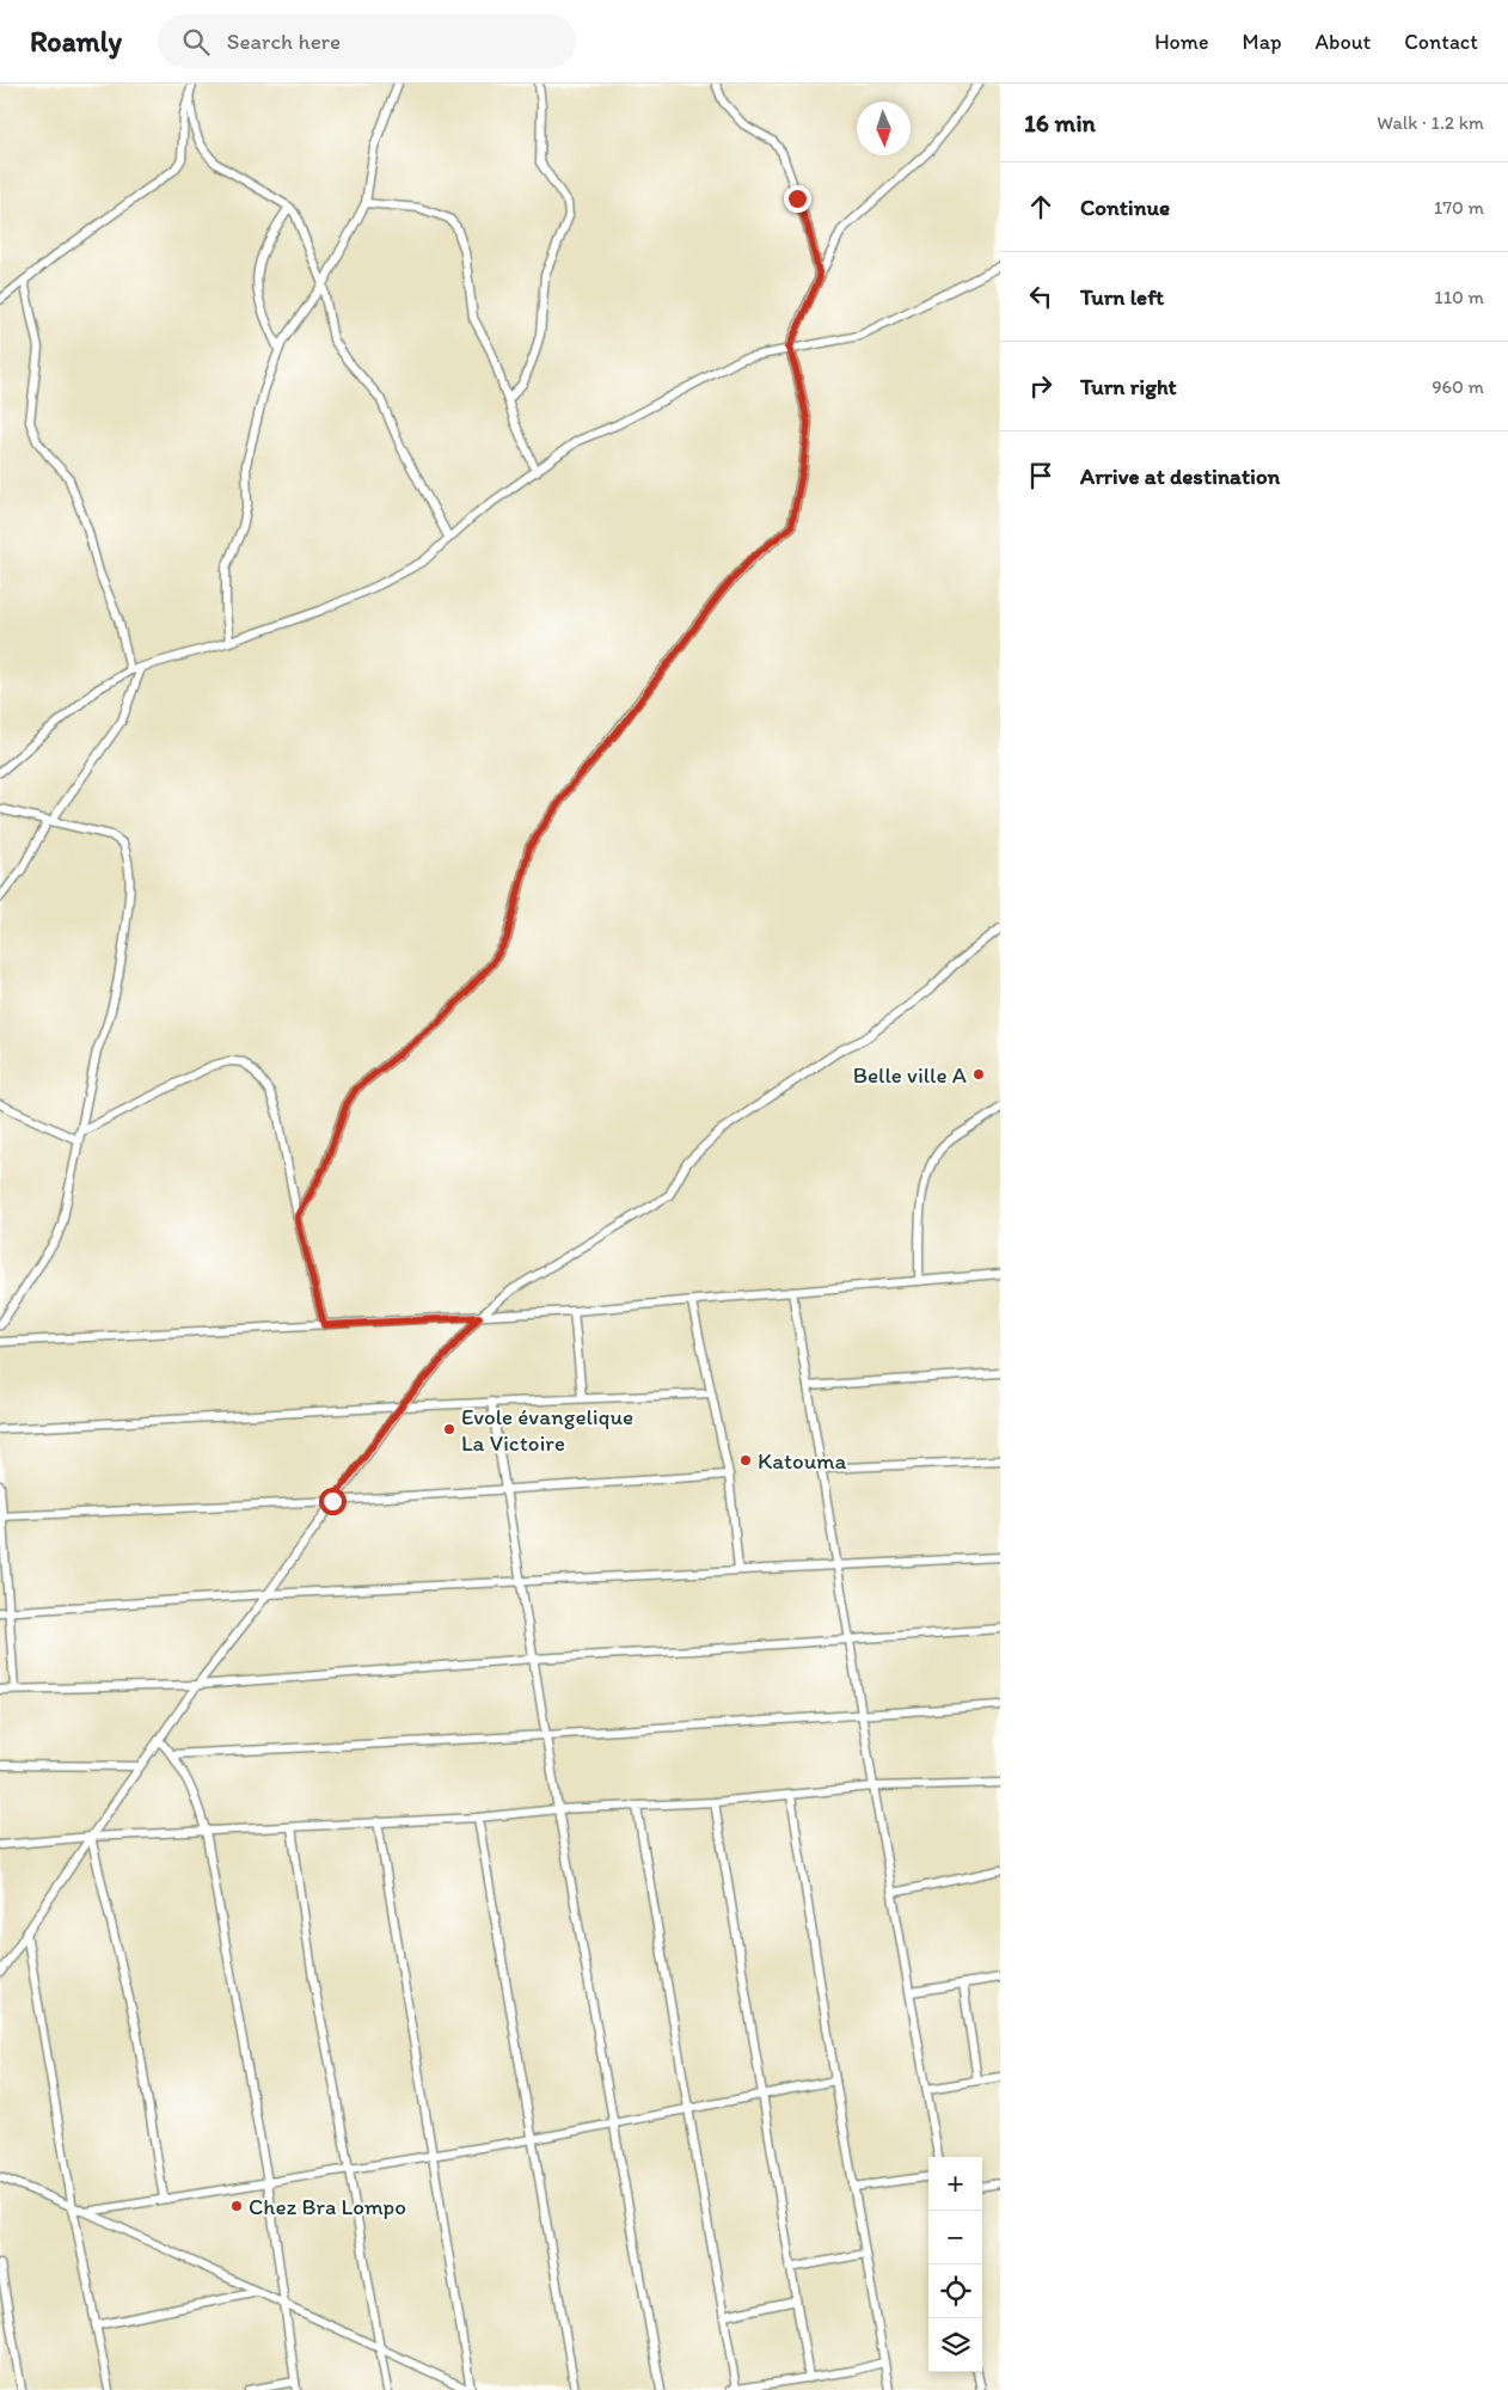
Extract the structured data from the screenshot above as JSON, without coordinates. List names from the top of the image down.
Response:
{
  "places": [
    "Belle ville A",
    "Evole évangelique La Victoire",
    "Katouma",
    "Chez Bra Lompo"
  ],
  "north": "bottom",
  "page": {
    "header": "Roamly",
    "search": "Search here",
    "nav": [
      "Home",
      "Map",
      "About",
      "Contact"
    ],
    "heading": ["16 min", "Walk · 1.2 km"],
    "list": [
      ["Continue", "170 m"],
      ["Turn left", "110 m"],
      ["Turn right", "960 m"],
      "Arrive at destination"
    ],
    "map_buttons": ["+", "−"]
  }
}
